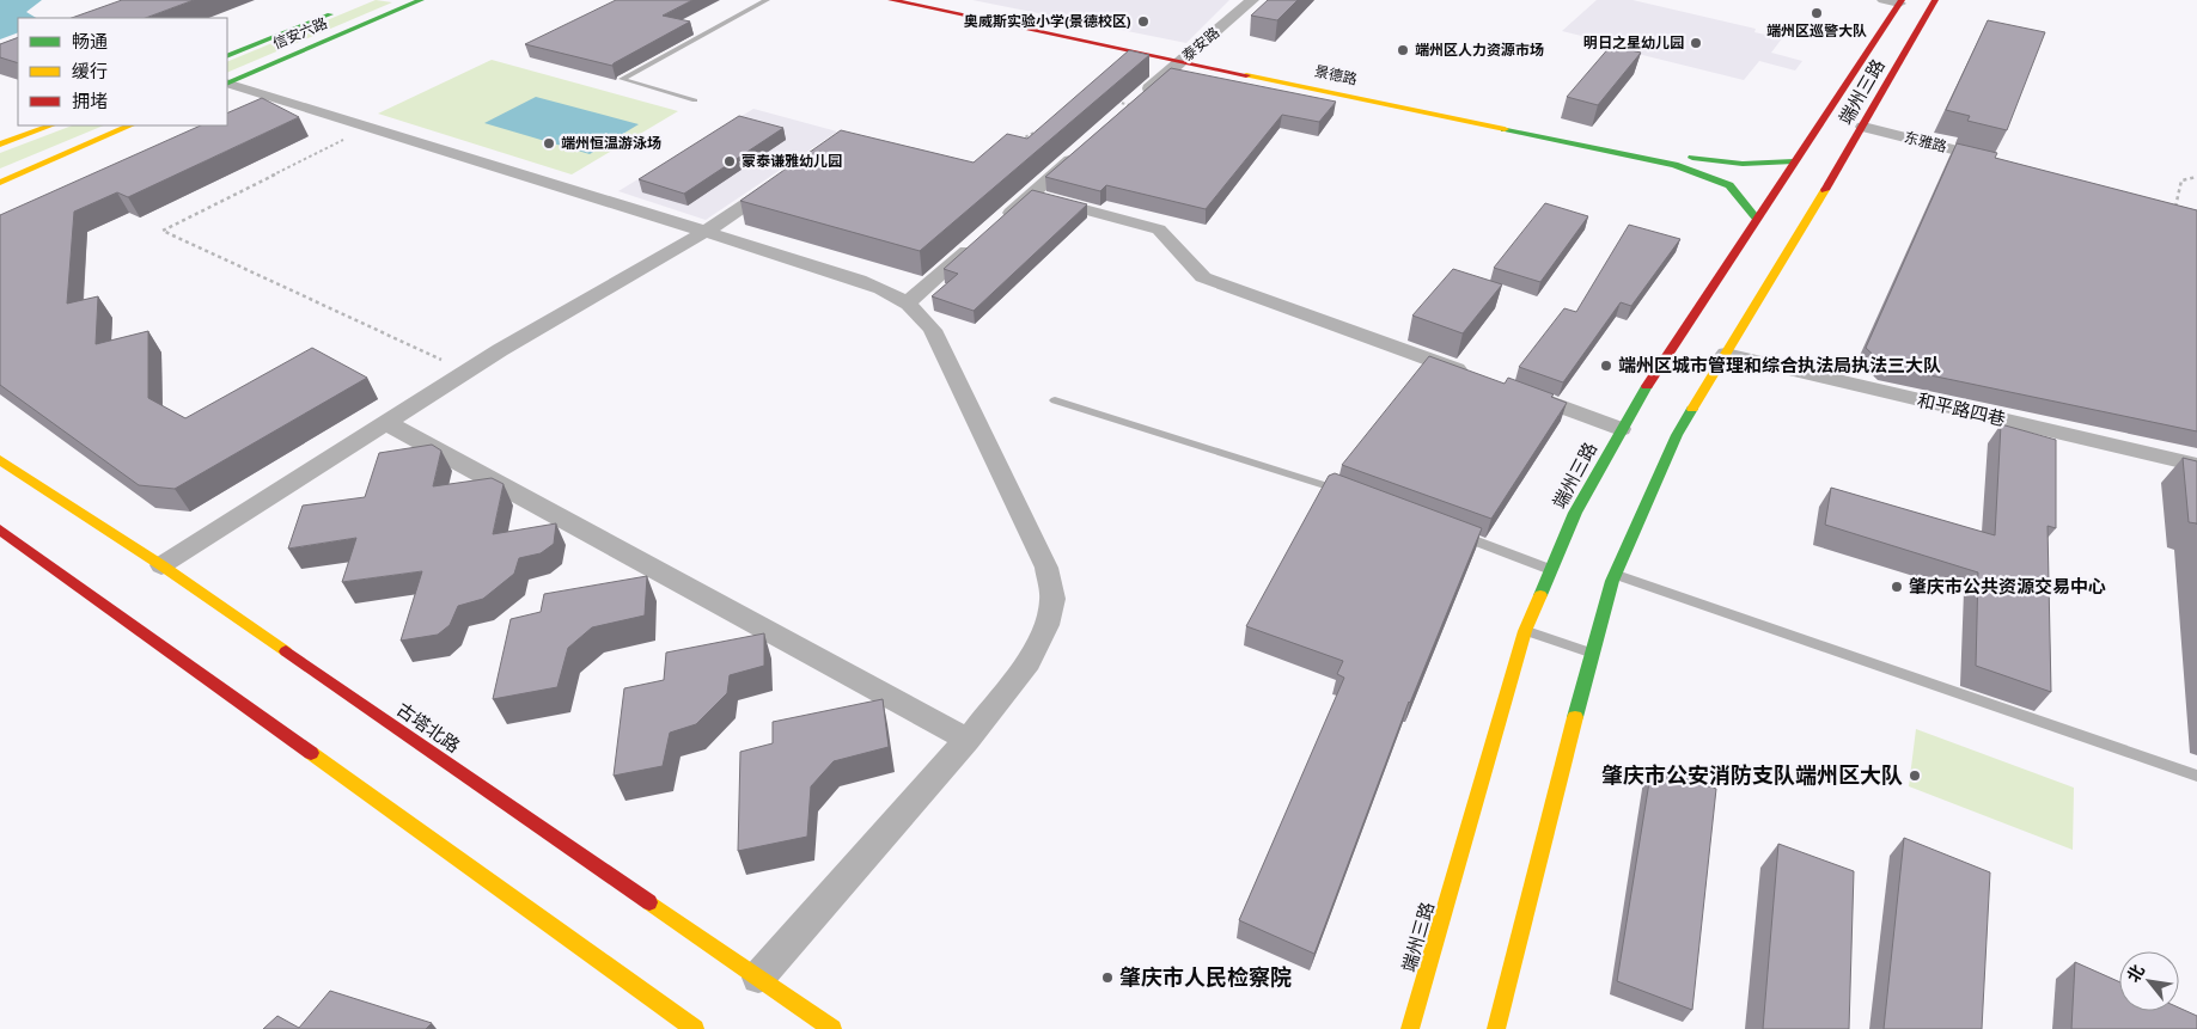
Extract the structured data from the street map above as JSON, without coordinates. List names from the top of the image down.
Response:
{
  "streets": {
    "main road": [
      "信安六路",
      "景德路",
      "端州三路",
      "古塔北路"
    ],
    "street": ["泰安路", "东雅路", "和平路四巷"]
  },
  "crossings": [
    ["泰安路", "景德路"],
    ["景德路", "端州三路"],
    ["端州三路", "东雅路"],
    ["端州三路", "和平路四巷"]
  ],
  "places": [
    "端州区巡警大队",
    "奥威斯实验小学(景德校区)",
    "明日之星幼儿园",
    "端州区人力资源市场",
    "端州恒温游泳场",
    "蒙泰谦雅幼儿园",
    "端州区城市管理和综合执法局执法三大队",
    "肇庆市公共资源交易中心",
    "肇庆市公安消防支队端州区大队",
    "肇庆市人民检察院"
  ],
  "legend": ["畅通", "缓行", "拥堵"],
  "north": "top left"
}
